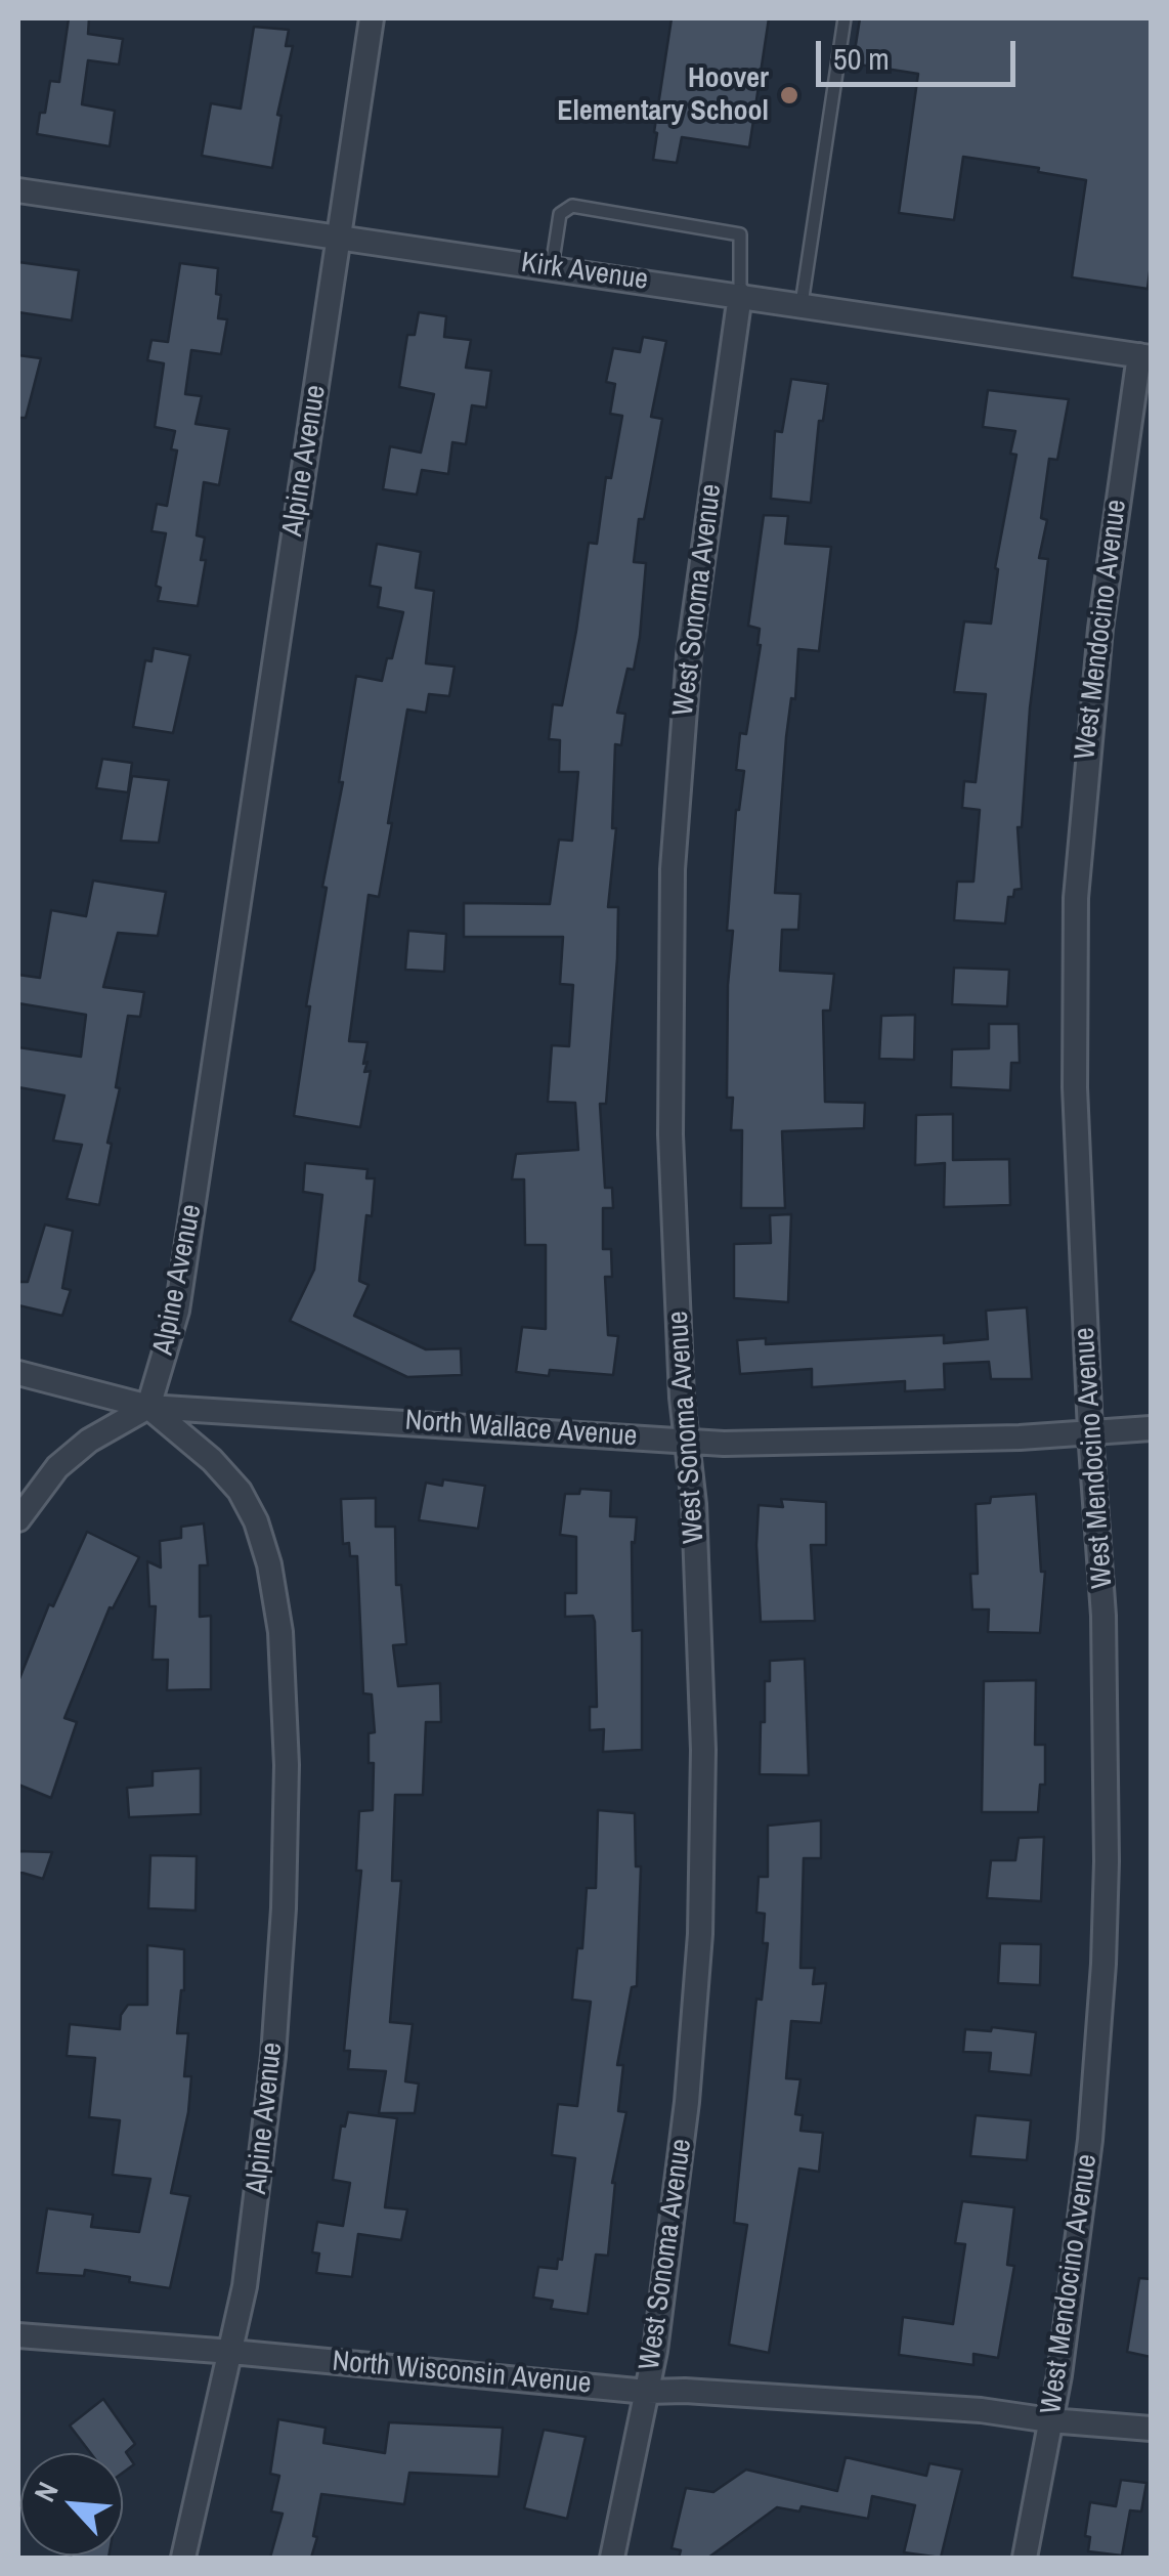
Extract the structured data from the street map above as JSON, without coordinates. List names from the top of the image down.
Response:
{
  "streets": {
    "street": [
      "Kirk Avenue",
      "Alpine Avenue",
      "West Sonoma Avenue",
      "West Mendocino Avenue",
      "North Wallace Avenue",
      "North Wisconsin Avenue"
    ]
  },
  "crossings": [
    ["Kirk Avenue", "Alpine Avenue"],
    ["Kirk Avenue", "West Sonoma Avenue"],
    ["Kirk Avenue", "West Mendocino Avenue"],
    ["Alpine Avenue", "North Wallace Avenue"],
    ["Alpine Avenue", "North Wisconsin Avenue"],
    ["West Sonoma Avenue", "North Wallace Avenue"],
    ["West Sonoma Avenue", "North Wisconsin Avenue"],
    ["West Mendocino Avenue", "North Wallace Avenue"],
    ["West Mendocino Avenue", "North Wisconsin Avenue"]
  ],
  "places": ["Hoover Elementary School"],
  "scale_bar": "50 m",
  "north": "top left"
}
